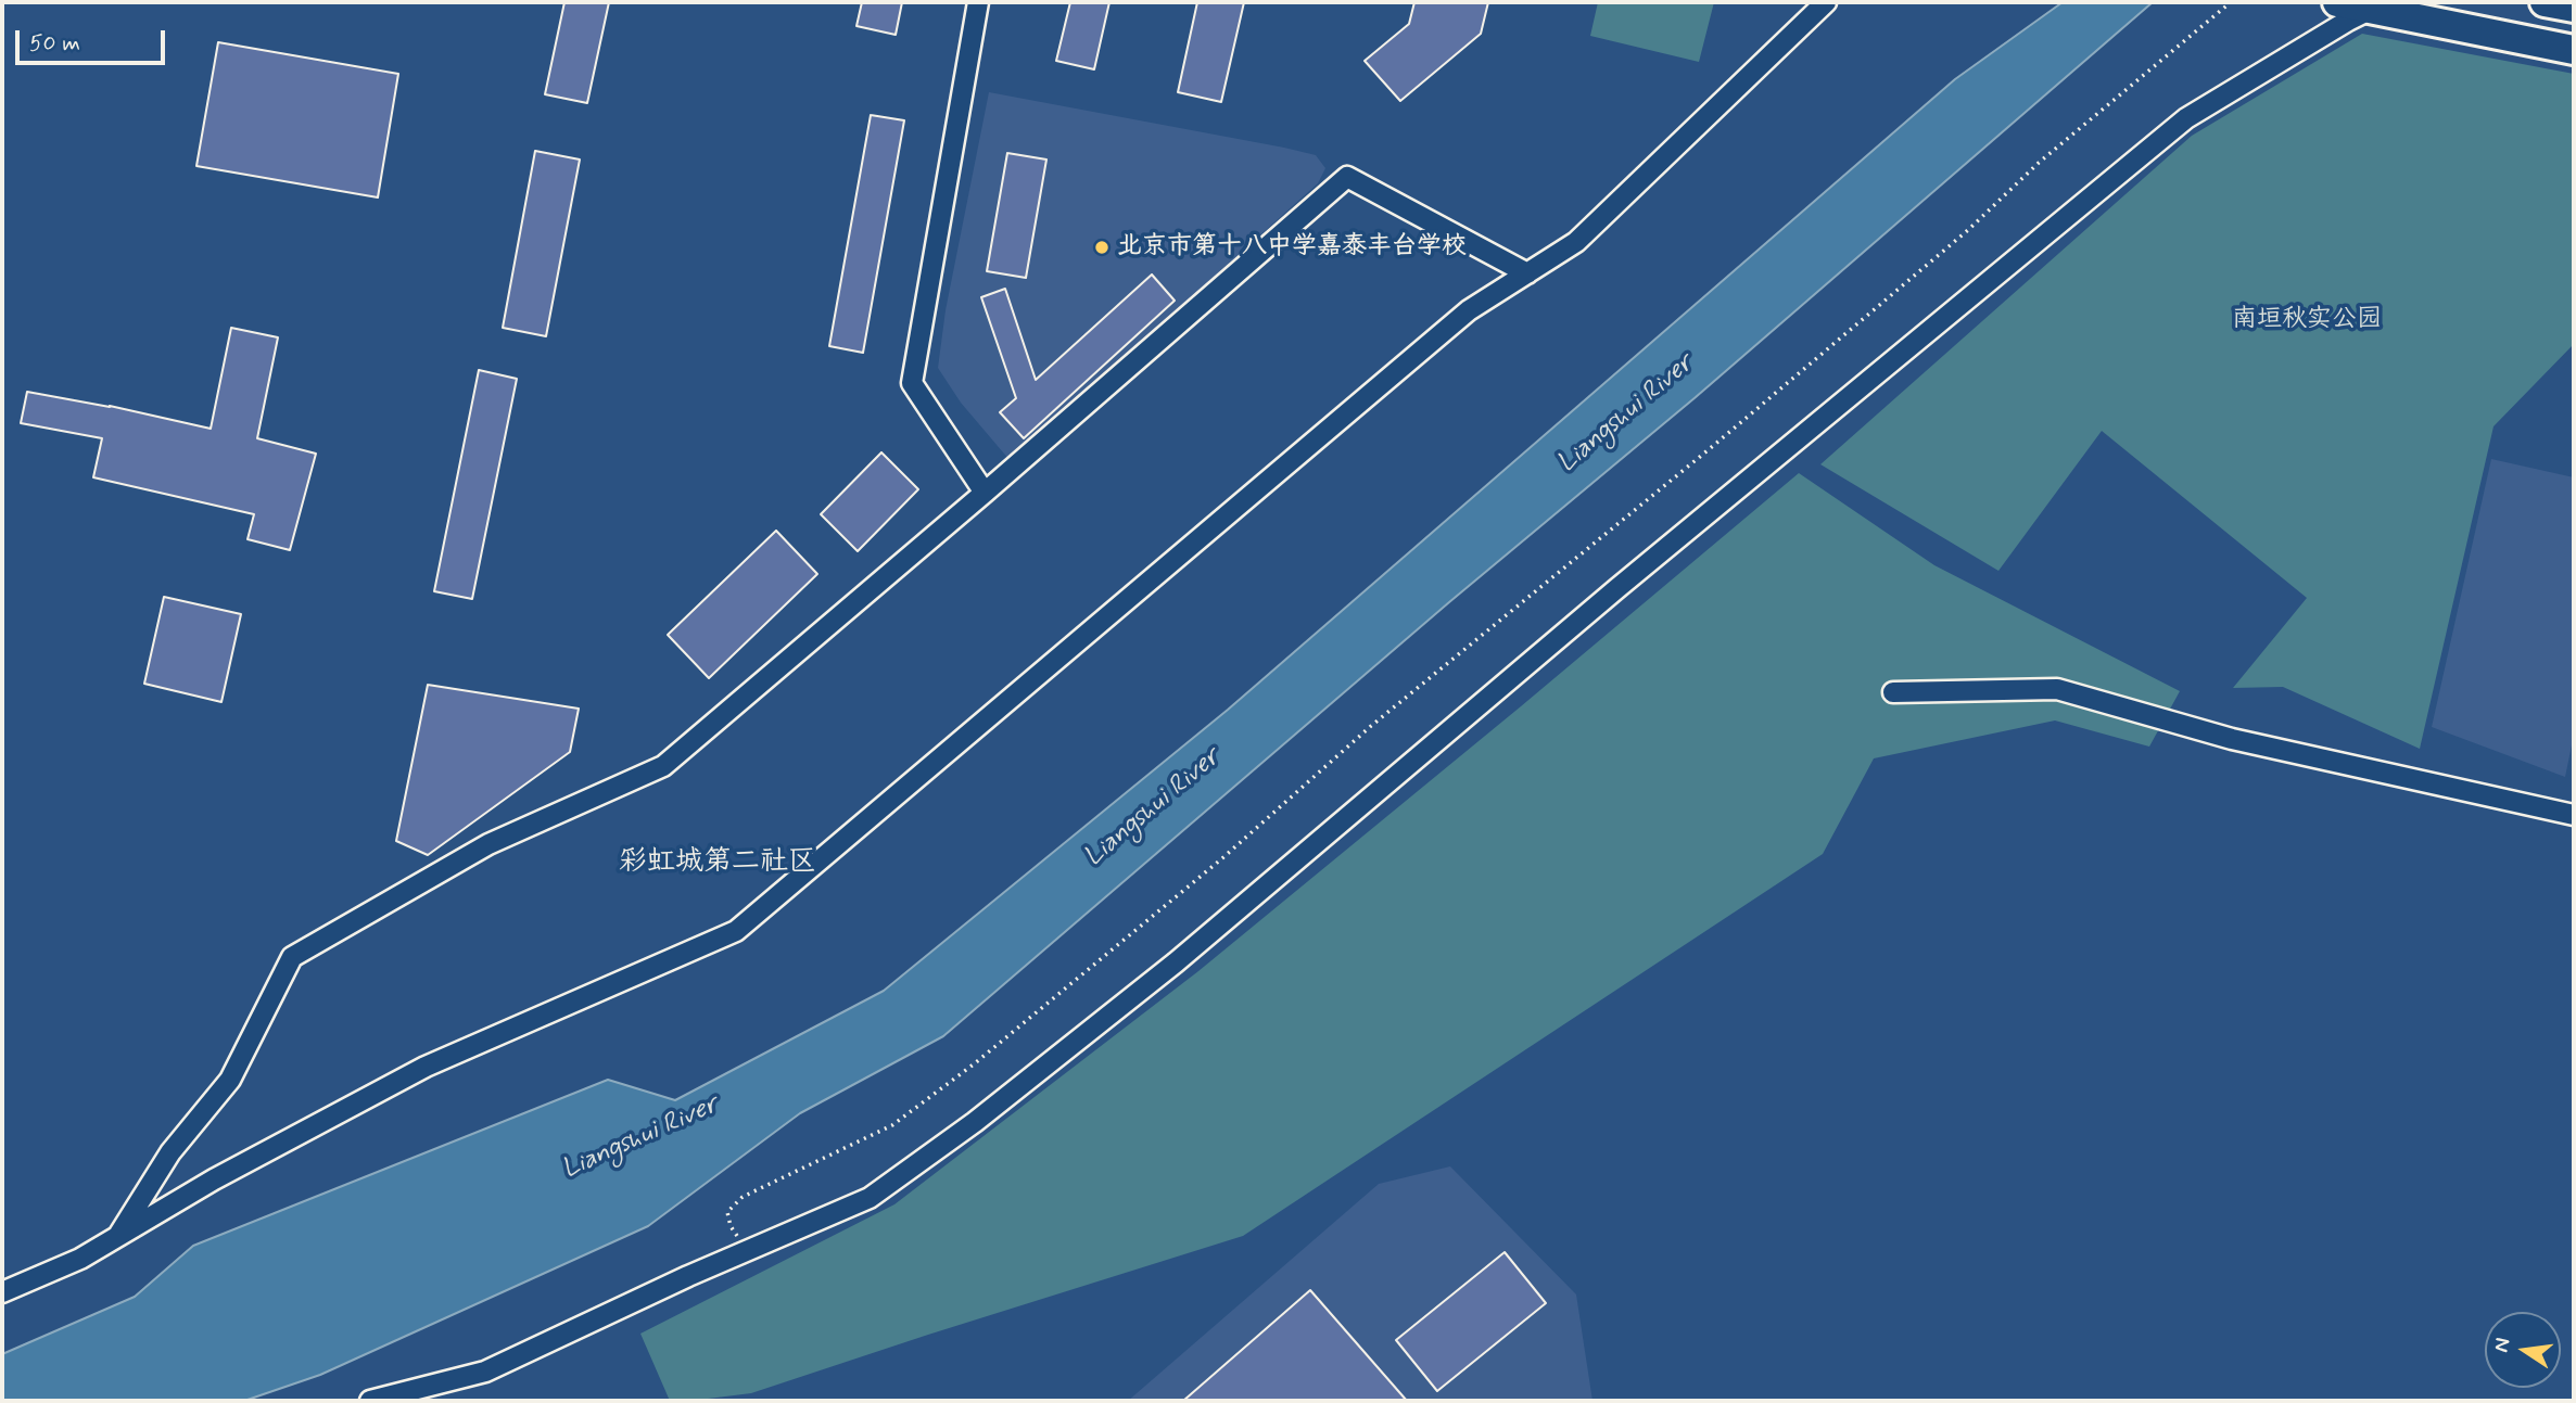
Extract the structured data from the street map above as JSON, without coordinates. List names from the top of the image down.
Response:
{
  "districts": ["彩虹城第二社区"],
  "water": ["Liangshui River"],
  "parks": ["南垣秋实公园"],
  "places": ["北京市第十八中学嘉泰丰台学校"],
  "scale_bar": "50 m",
  "north": "left"
}
